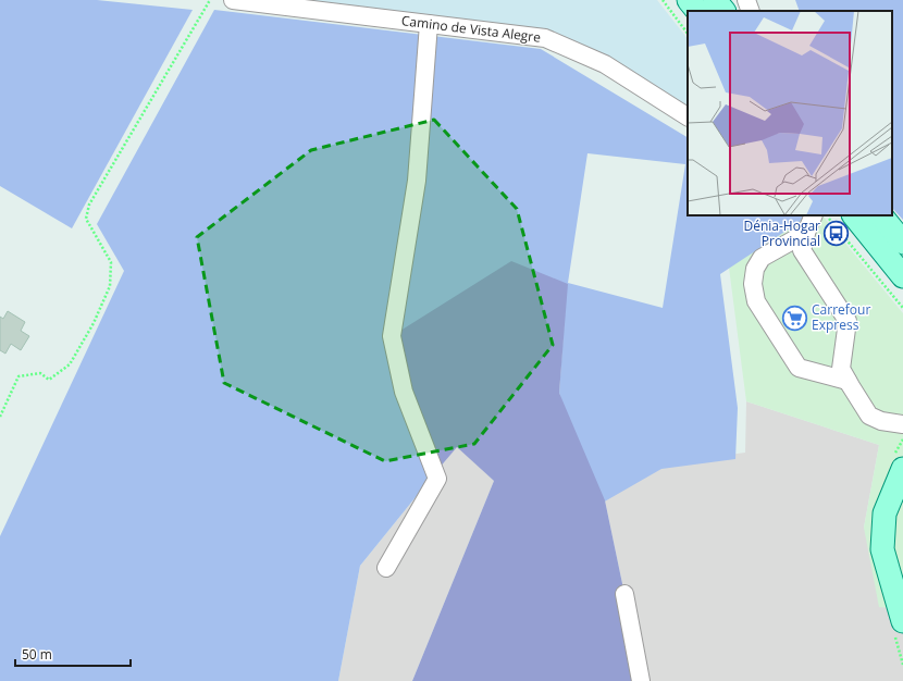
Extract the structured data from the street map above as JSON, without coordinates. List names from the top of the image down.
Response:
{
  "streets": {
    "street": ["Camino de Vista Alegre"]
  },
  "places": {
    "bus stop": ["Dénia-Hogar Provincial"],
    "supermarket": ["Carrefour Express"]
  },
  "scale_bar": "50 m"
}
